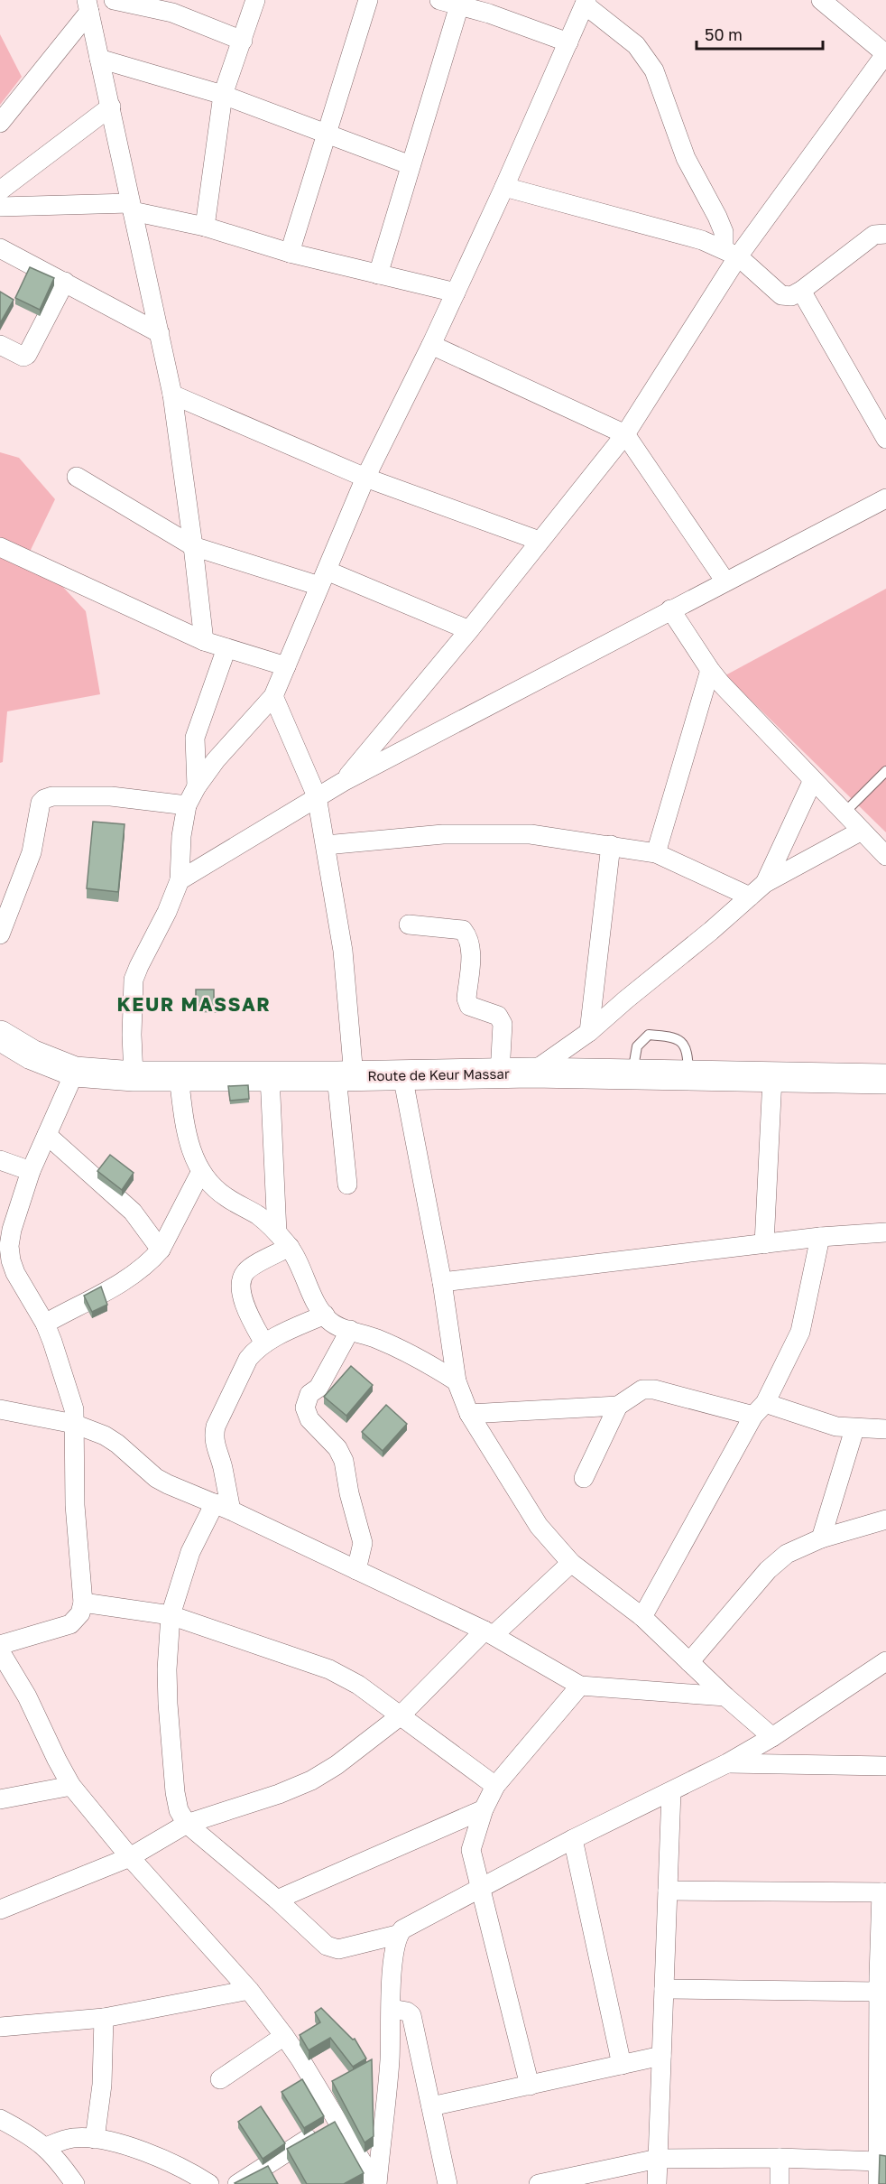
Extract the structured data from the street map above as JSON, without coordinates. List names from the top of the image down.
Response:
{
  "streets": {
    "main road": ["Route de Keur Massar"]
  },
  "districts": ["KEUR MASSAR"],
  "scale_bar": "50 m"
}
